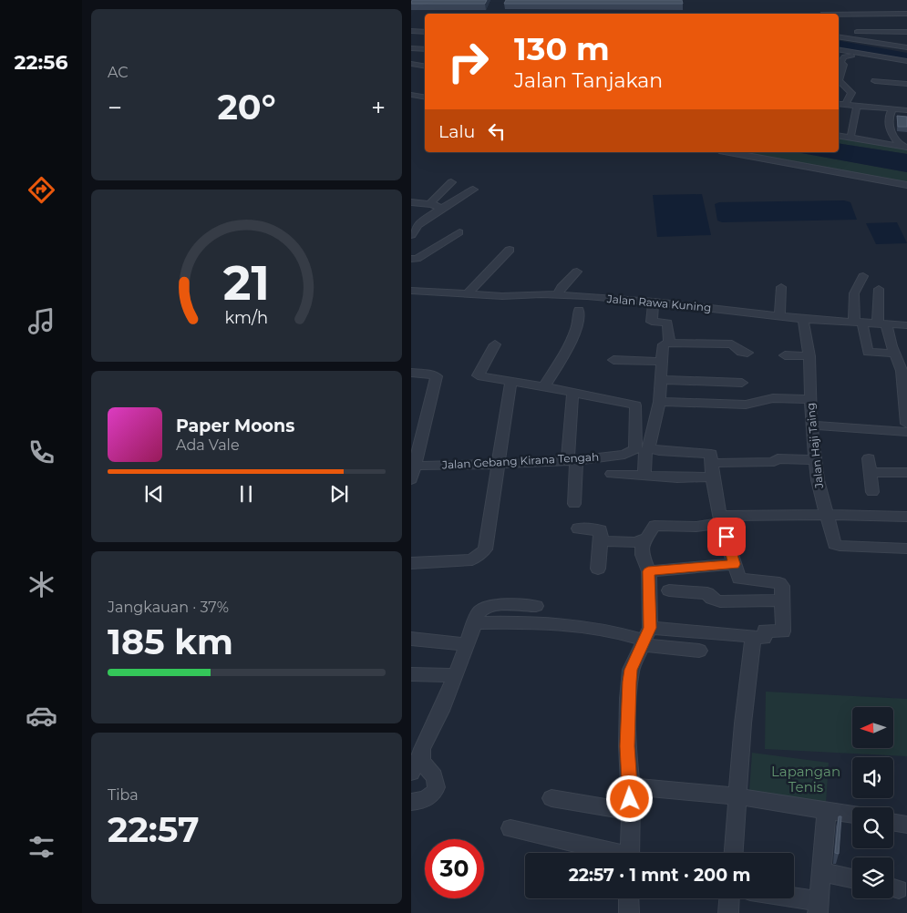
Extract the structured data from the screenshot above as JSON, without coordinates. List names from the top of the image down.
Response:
{
  "streets": {
    "street": ["Jalan Rawa Kuning", "Jalan Haji Taing", "Jalan Gebang Kirana Tengah"]
  },
  "crossings": [
    ["Jalan Rawa Kuning", "Jalan Haji Taing"]
  ],
  "parks": ["Lapangan Tenis"],
  "north": "left",
  "page": {
    "tabs": "22:56",
    "tile": [
      "AC",
      ["Jangkauan · 37%", "185 km"],
      ["Tiba", "22:57"]
    ],
    "turn": ["130 m", "Jalan Tanjakan"],
    "heat": ["−", "20°", "+"],
    "then": "Lalu",
    "song": ["Paper Moons", "Ada Vale"],
    "limit": "30",
    "trip": "22:57 · 1 mnt · 200 m",
    "gauge": ["21", "km/h"]
  }
}
